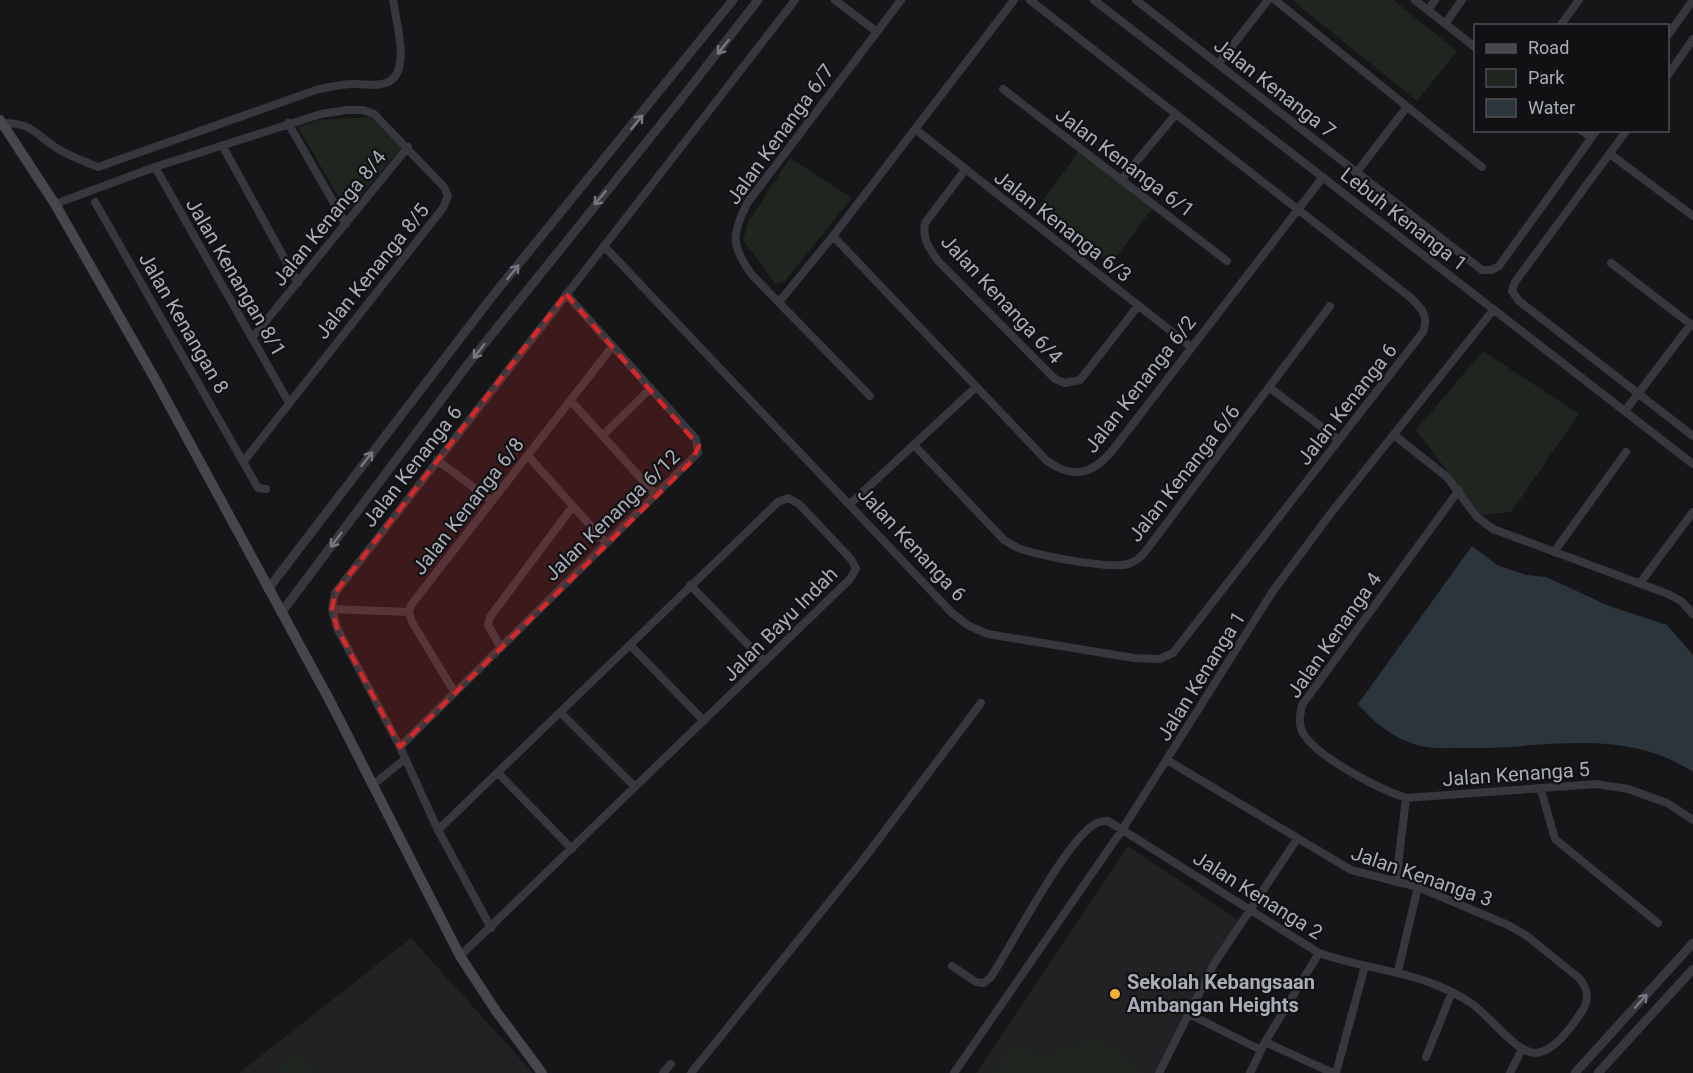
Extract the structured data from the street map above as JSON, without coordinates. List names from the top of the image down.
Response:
{
  "streets": {
    "street": [
      "Jalan Kenanga 7",
      "Jalan Kenanga 6/7",
      "Jalan Kenanga 6/1",
      "Jalan Kenanga 8/4",
      "Lebuh Kenanga 1",
      "Jalan Kenanga 6/3",
      "Jalan Kenanga 8/5",
      "Jalan Kenangan 8/1",
      "Jalan Kenanga 6/4",
      "Jalan Kenangan 8",
      "Jalan Kenanga 6/2",
      "Jalan Kenanga 6",
      "Jalan Kenanga 6/6",
      "Jalan Kenanga 6/8",
      "Jalan Kenanga 6/12",
      "Jalan Bayu Indah",
      "Jalan Kenanga 4",
      "Jalan Kenanga 1",
      "Jalan Kenanga 5",
      "Jalan Kenanga 3",
      "Jalan Kenanga 2"
    ]
  },
  "crossings": [
    ["Jalan Kenanga 8/4", "Jalan Kenanga 8/5"],
    ["Jalan Kenanga 8/4", "Jalan Kenangan 8/1"],
    ["Lebuh Kenanga 1", "Jalan Kenanga 6/2"],
    ["Lebuh Kenanga 1", "Jalan Kenanga 1"],
    ["Jalan Kenanga 6/3", "Jalan Kenanga 6/4"],
    ["Jalan Kenanga 6/3", "Jalan Kenanga 6/2"],
    ["Jalan Kenanga 8/5", "Jalan Kenangan 8/1"],
    ["Jalan Kenanga 8/5", "Jalan Kenangan 8"],
    ["Jalan Kenanga 6/2", "Jalan Kenanga 6"],
    ["Jalan Kenanga 6", "Jalan Kenanga 6/12"],
    ["Jalan Kenanga 6/8", "Jalan Kenanga 6/12"],
    ["Jalan Kenanga 4", "Jalan Kenanga 5"],
    ["Jalan Kenanga 1", "Jalan Kenanga 3"],
    ["Jalan Kenanga 1", "Jalan Kenanga 2"],
    ["Jalan Kenanga 3", "Jalan Kenanga 2"]
  ],
  "places": ["Sekolah Kebangsaan Ambangan Heights"],
  "legend": ["Road", "Park", "Water"]
}
